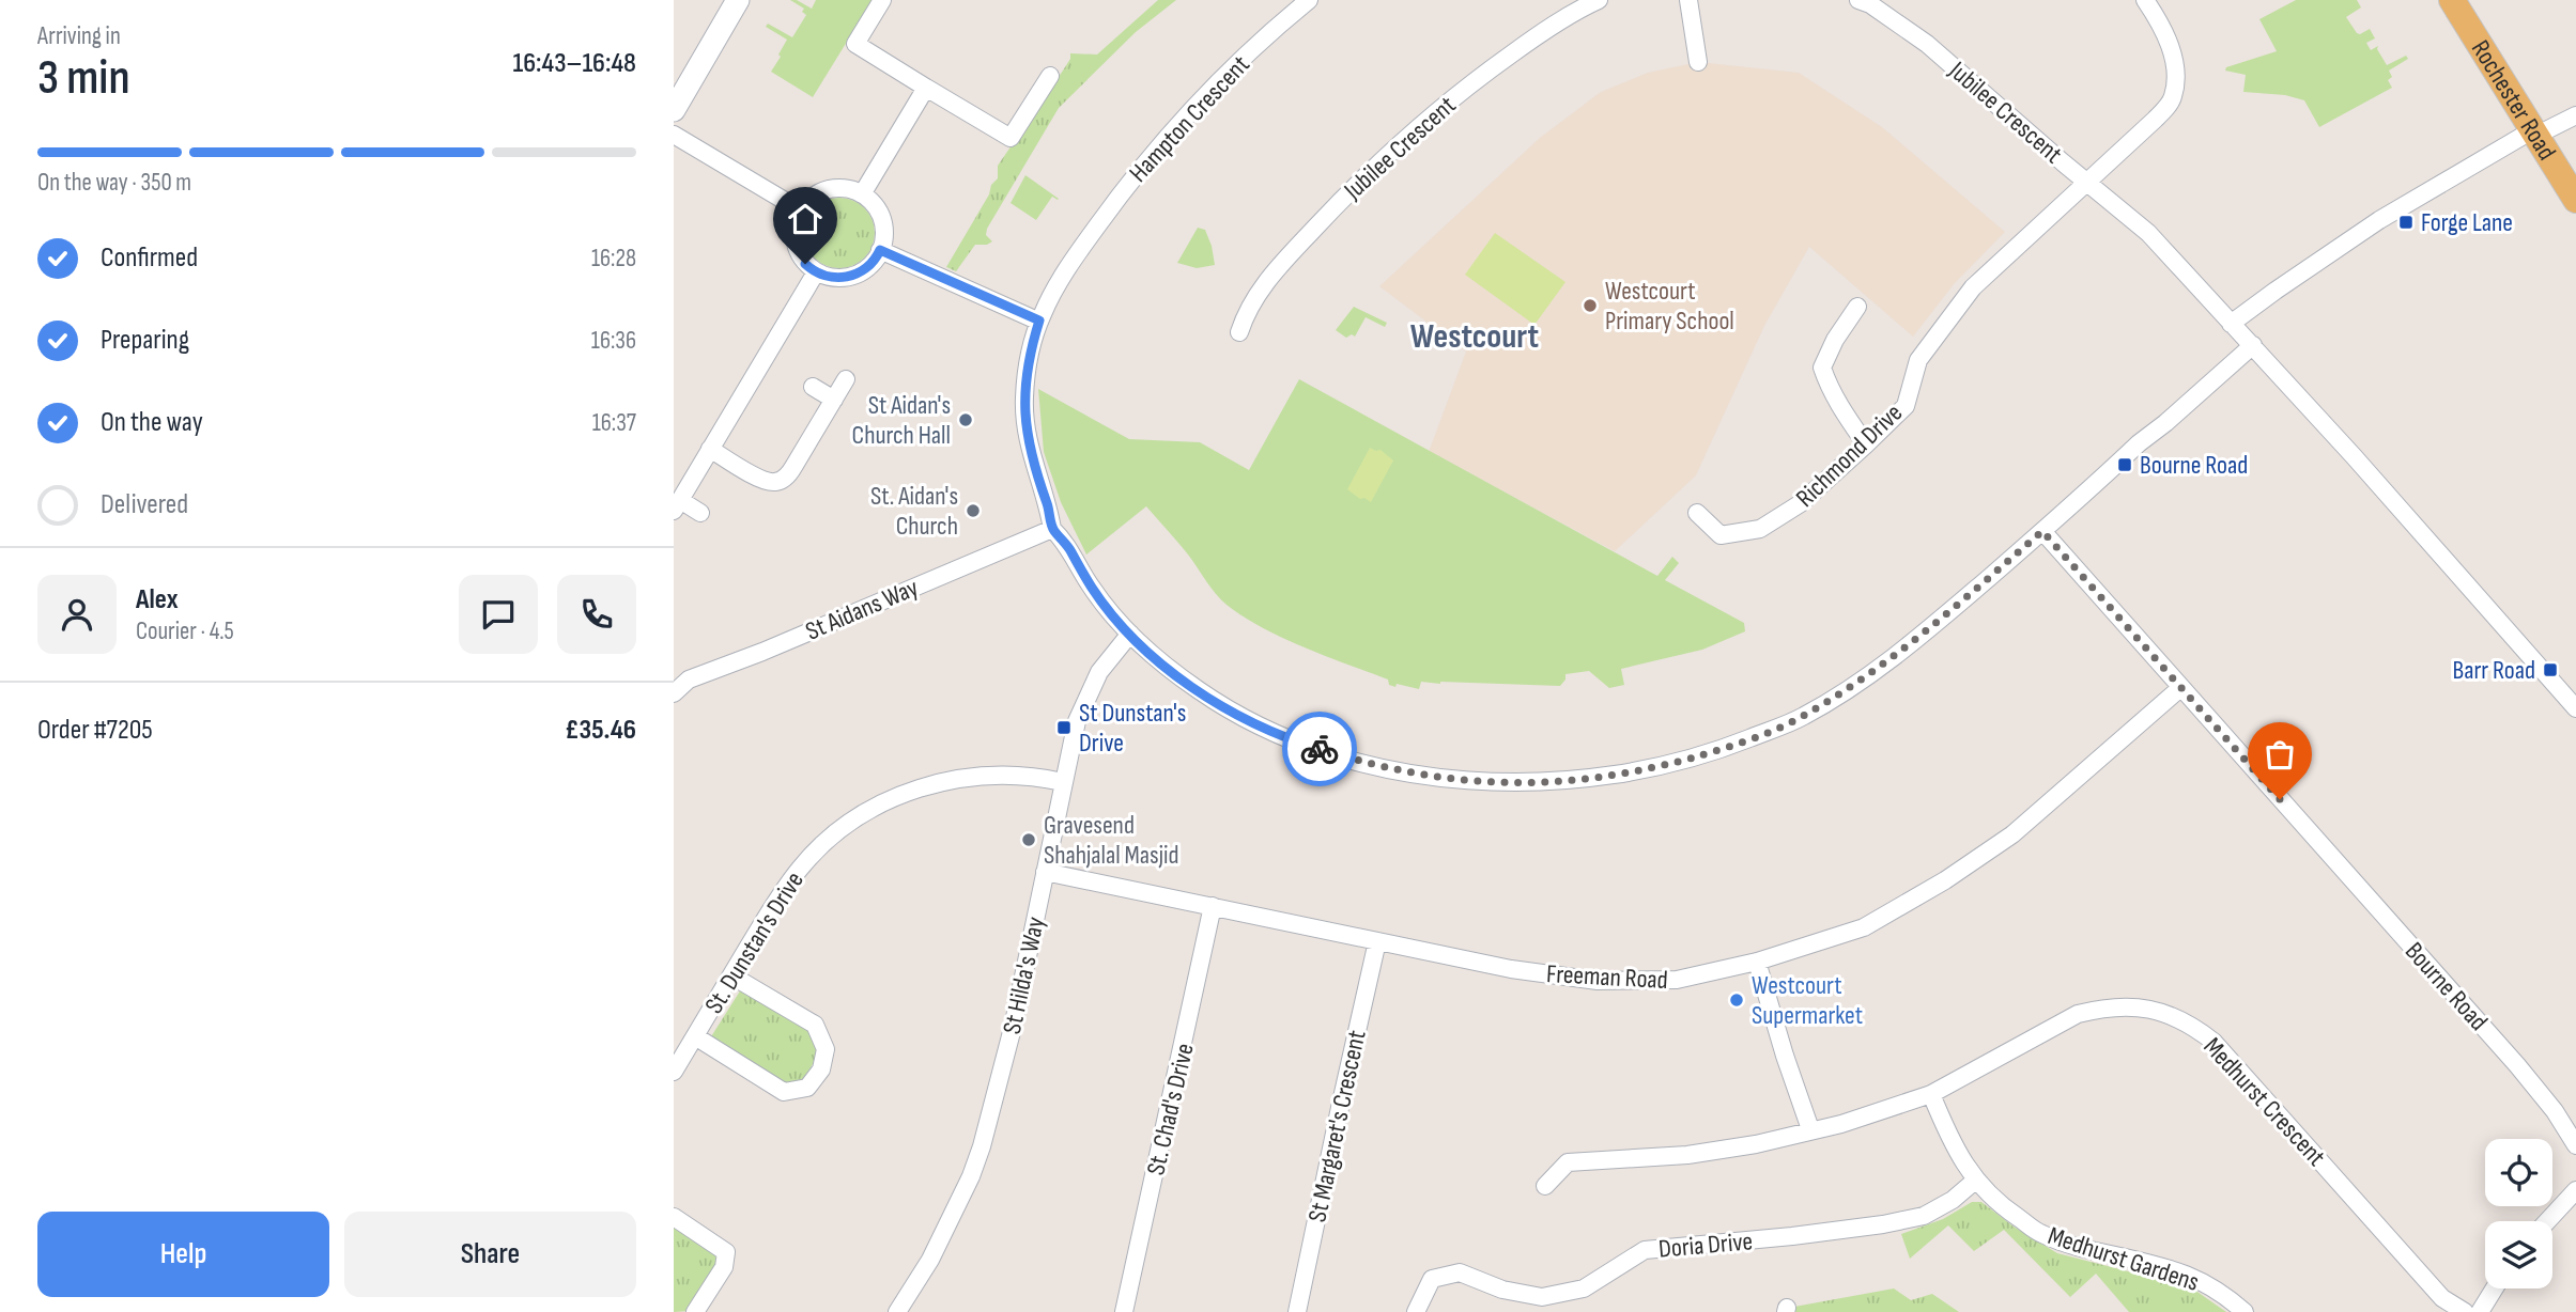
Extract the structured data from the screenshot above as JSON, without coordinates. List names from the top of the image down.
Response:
{
  "streets": {
    "main road": ["Rochester Road"],
    "street": [
      "Jubilee Crescent",
      "Hampton Crescent",
      "Richmond Drive",
      "St Aidans Way",
      "St. Dunstan's Drive",
      "St Hilda's Way",
      "Freeman Road",
      "Bourne Road",
      "Medhurst Crescent",
      "St. Chad's Drive",
      "St Margaret's Crescent",
      "Doria Drive",
      "Medhurst Gardens"
    ]
  },
  "crossings": [
    ["Jubilee Crescent", "Richmond Drive"],
    ["Hampton Crescent", "St Aidans Way"],
    ["St. Dunstan's Drive", "St Hilda's Way"],
    ["St Hilda's Way", "Freeman Road"],
    ["Freeman Road", "Bourne Road"],
    ["Freeman Road", "St. Chad's Drive"],
    ["Freeman Road", "St Margaret's Crescent"],
    ["Medhurst Crescent", "Medhurst Gardens"],
    ["Doria Drive", "Medhurst Gardens"]
  ],
  "districts": ["Westcourt"],
  "places": {
    "transit": [
      "Forge Lane",
      "Bourne Road",
      "Barr Road",
      "St Dunstan's Drive"
    ],
    "other": [
      "Westcourt Primary School",
      "St Aidan's Church Hall",
      "St. Aidan's Church",
      "Gravesend Shahjalal Masjid",
      "Westcourt Supermarket"
    ]
  },
  "page": {
    "heading": ["3 min", "Arriving in", "16:43–16:48"],
    "panel": [
      "Alex",
      "Courier · 4.5",
      "Order #7205",
      "£35.46"
    ],
    "bar": "On the way · 350 m",
    "list": [
      ["Confirmed", "16:28"],
      ["Preparing", "16:36"],
      ["On the way", "16:37"],
      "Delivered"
    ],
    "buttons": ["Help", "Share"]
  }
}
